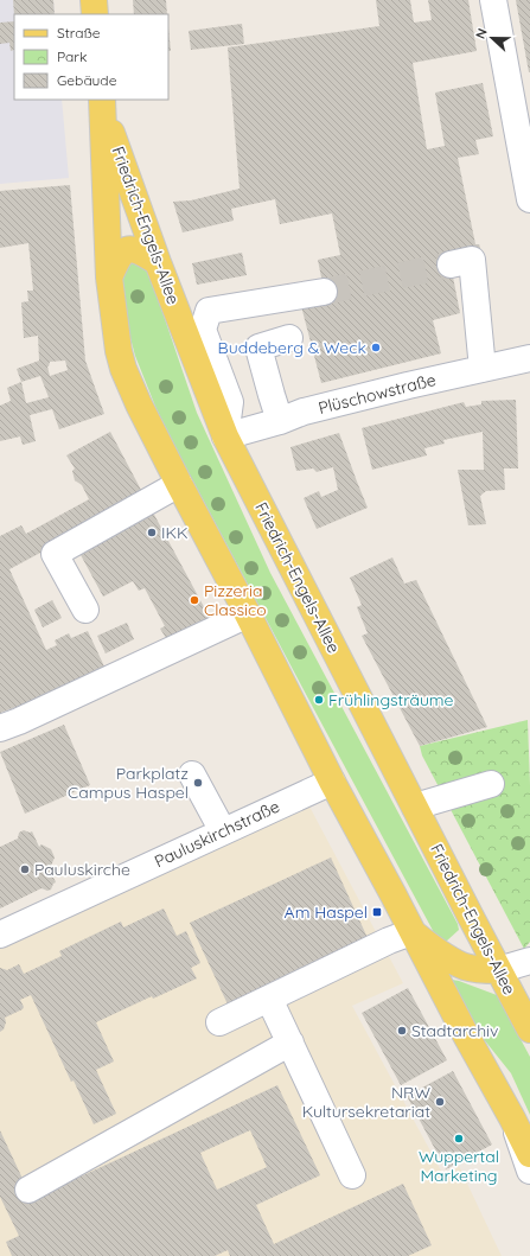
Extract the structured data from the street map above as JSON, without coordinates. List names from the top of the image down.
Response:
{
  "streets": {
    "main road": ["Friedrich-Engels-Allee"],
    "street": ["Plüschowstraße", "Pauluskirchstraße"]
  },
  "crossings": [
    ["Friedrich-Engels-Allee", "Plüschowstraße"],
    ["Friedrich-Engels-Allee", "Pauluskirchstraße"]
  ],
  "places": {
    "other": [
      "Buddeberg & Weck",
      "IKK",
      "Pizzeria Classico",
      "Frühlingsträume",
      "Parkplatz Campus Haspel",
      "Pauluskirche",
      "Stadtarchiv",
      "NRW Kultursekretariat",
      "Wuppertal Marketing"
    ],
    "transit": ["Am Haspel"]
  },
  "legend": ["Straße", "Park", "Gebäude"],
  "north": "left"
}
